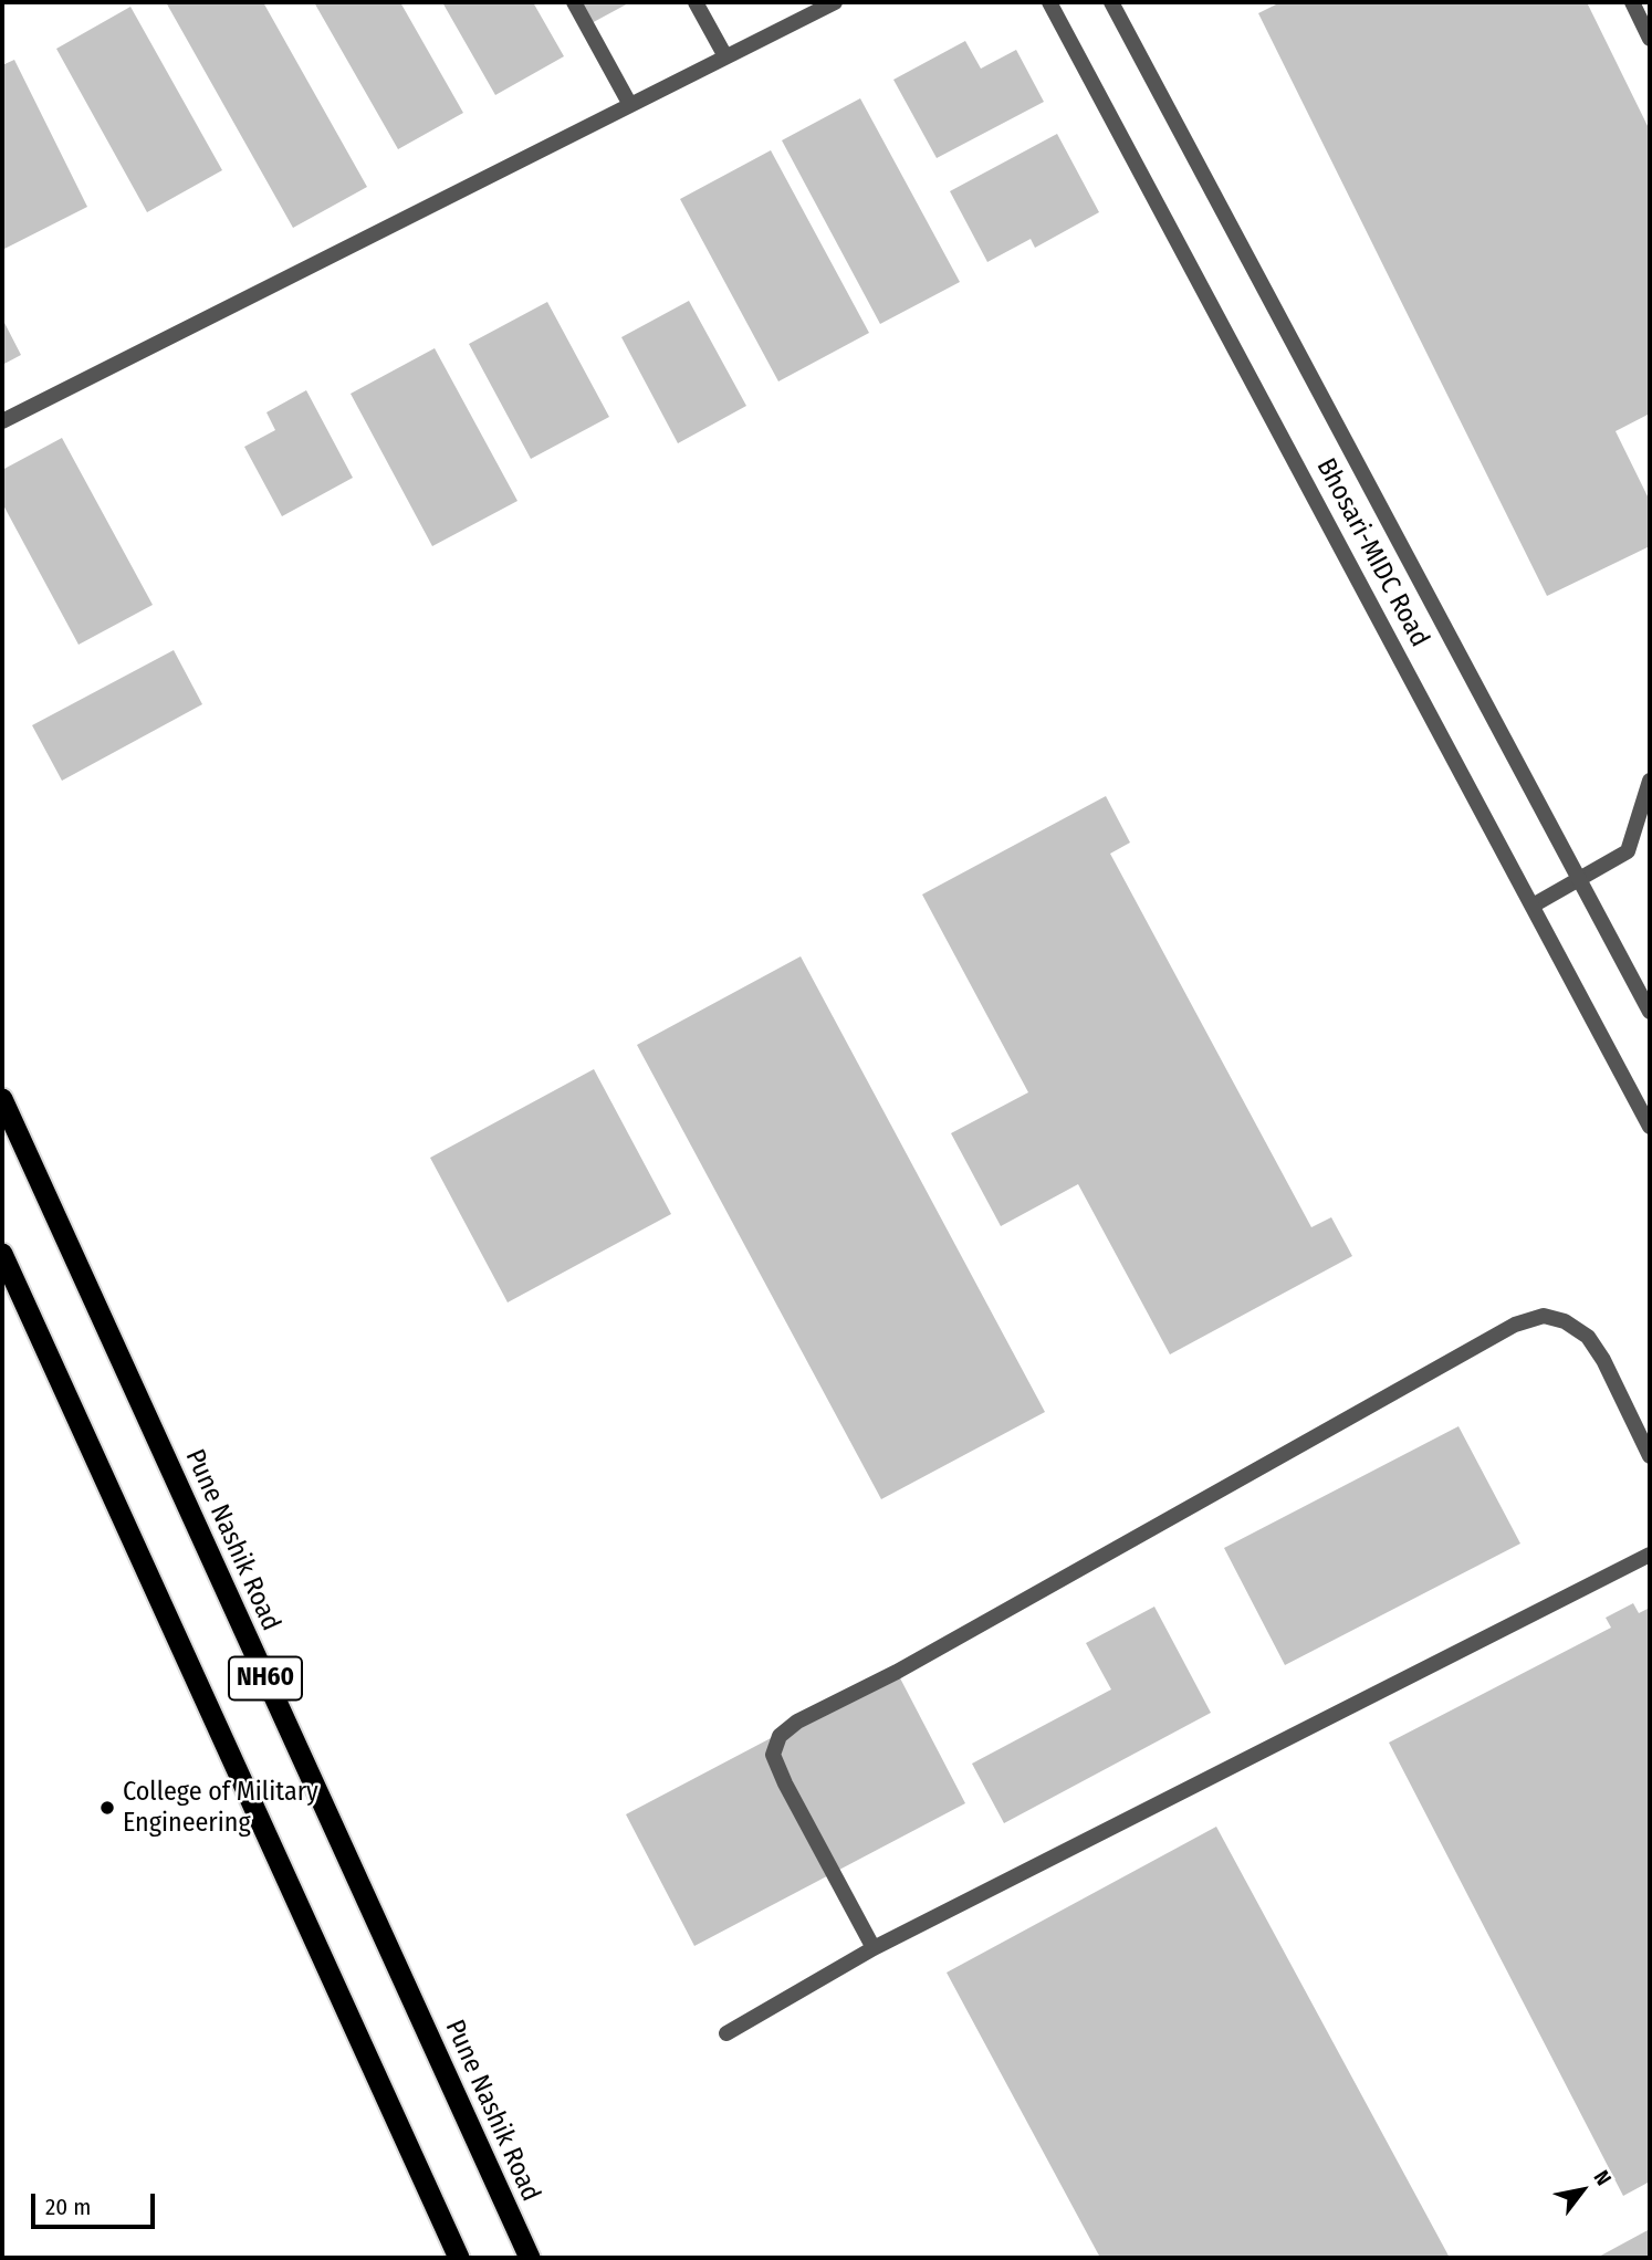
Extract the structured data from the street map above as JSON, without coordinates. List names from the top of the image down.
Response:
{
  "streets": {
    "highway": ["Pune Nashik Road", "NH60"],
    "street": ["Bhosari-MIDC Road"]
  },
  "places": ["College of Military Engineering"],
  "scale_bar": "20 m",
  "north": "top right"
}
